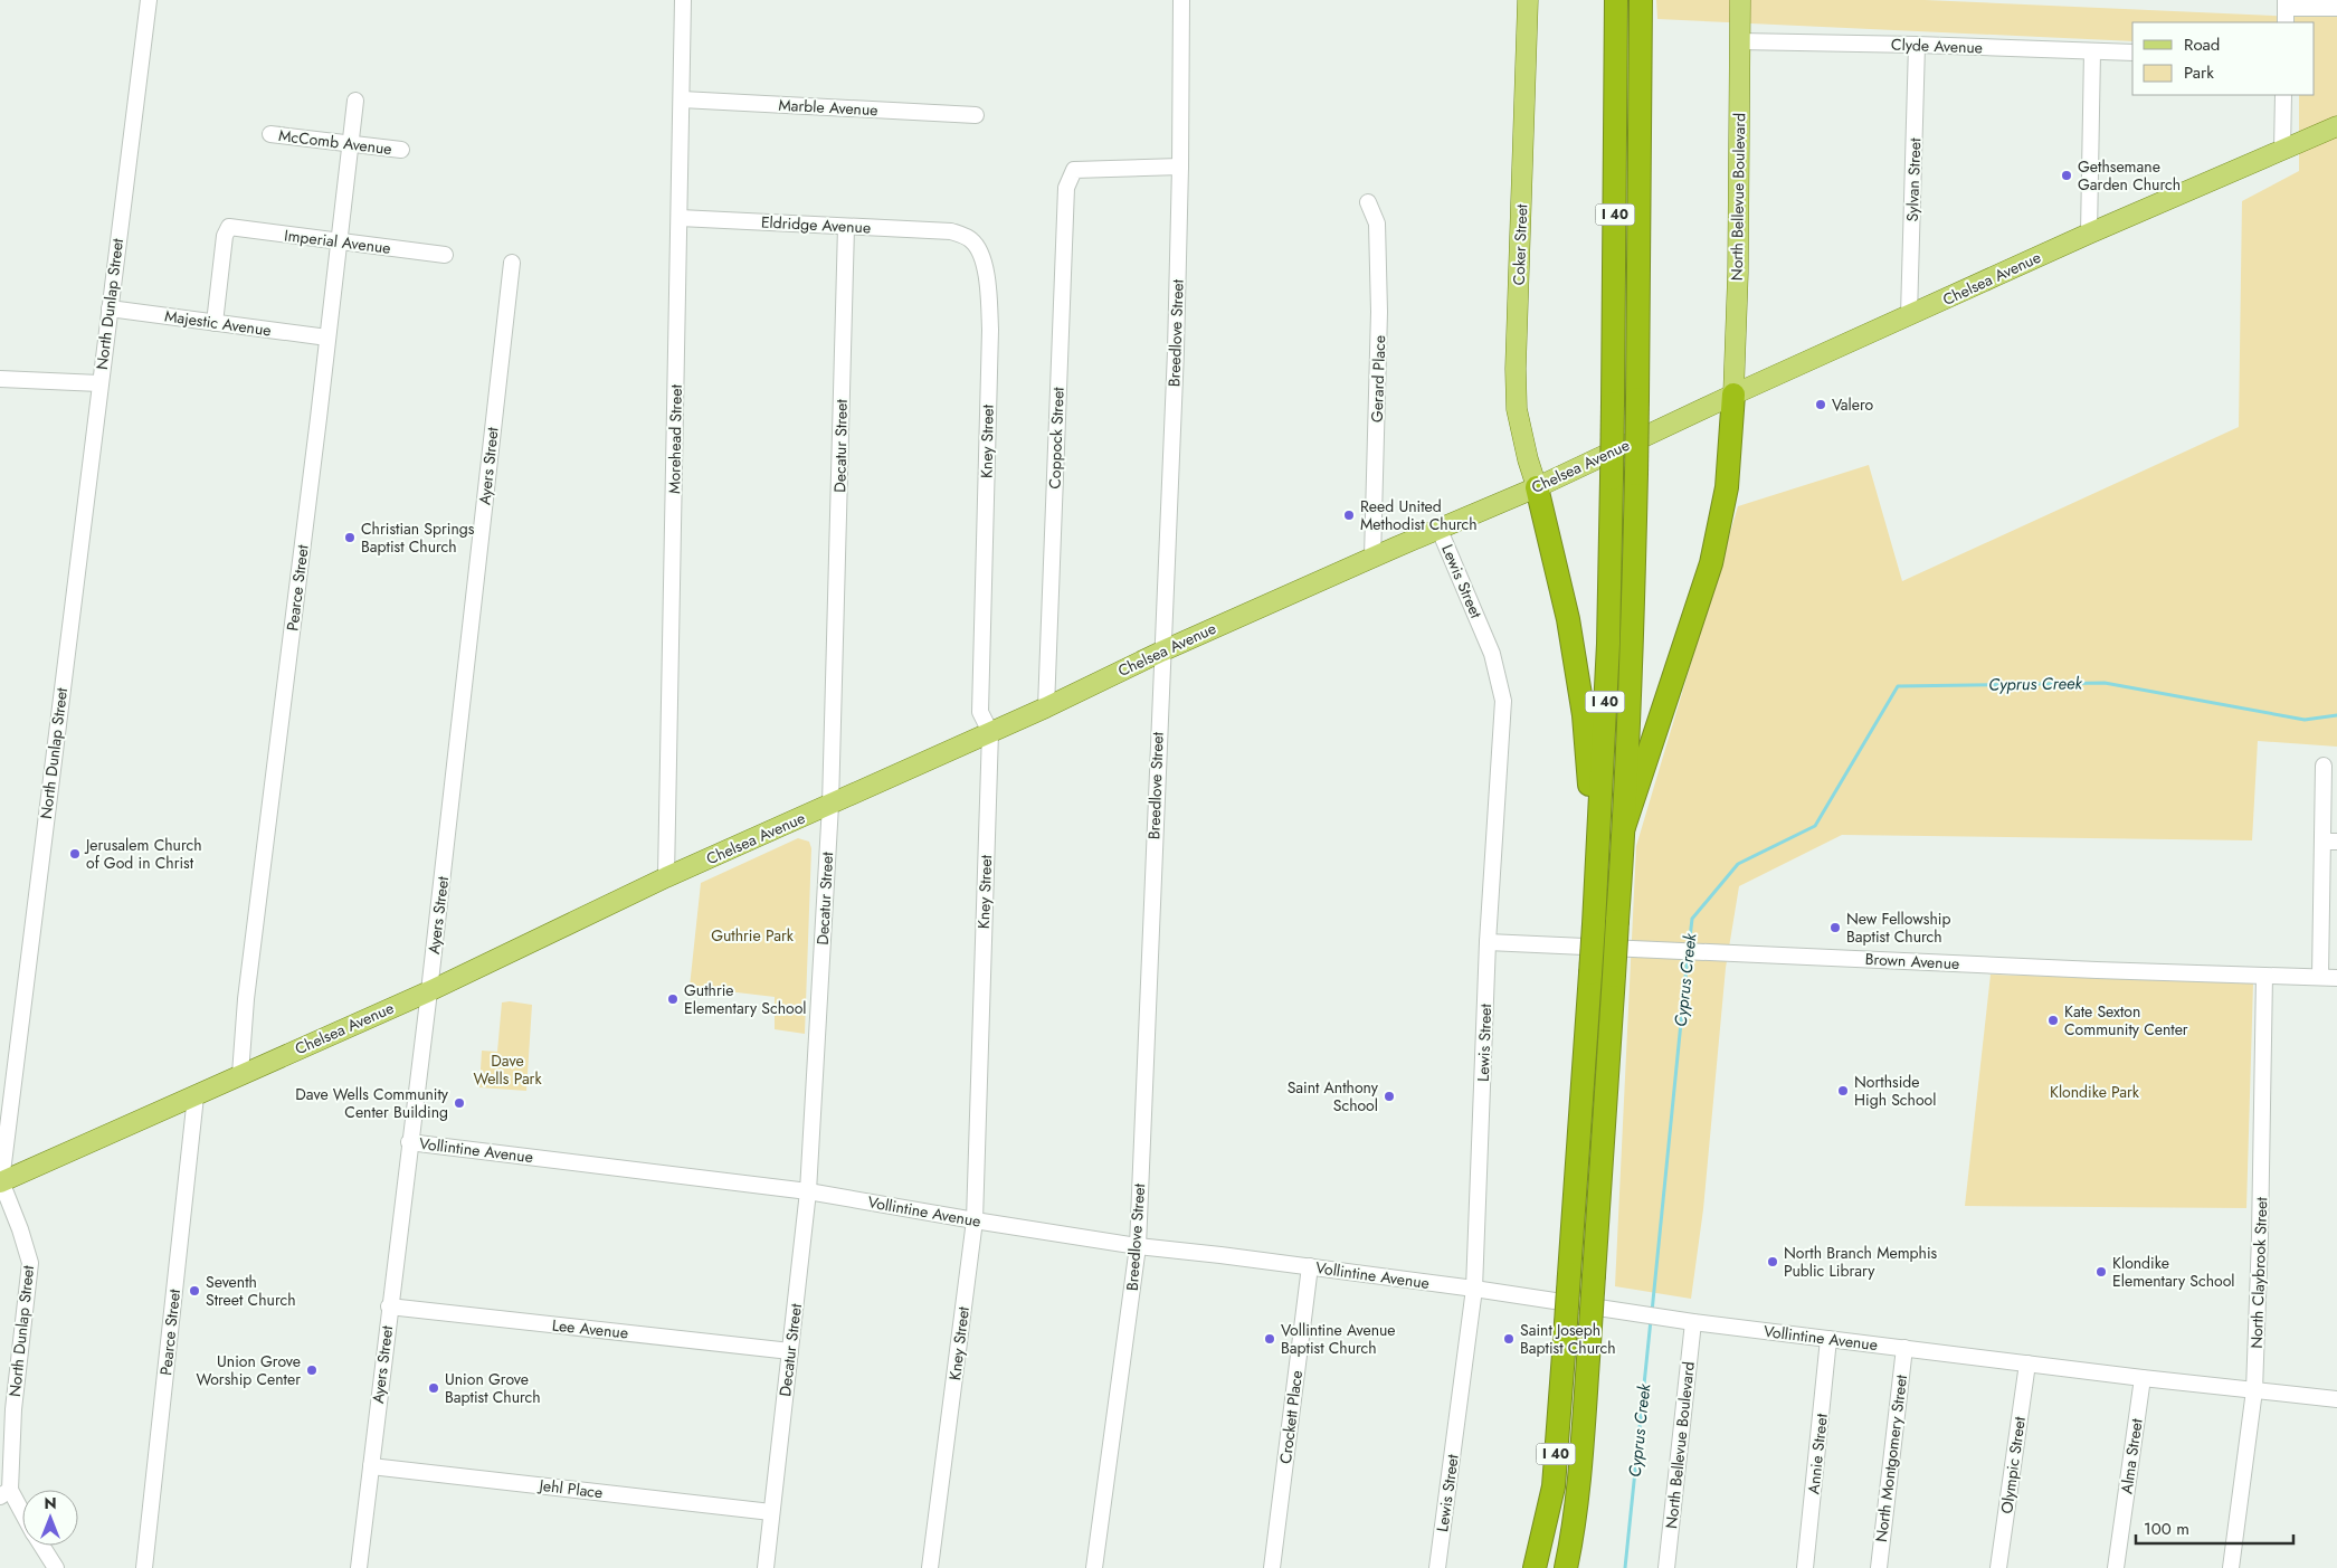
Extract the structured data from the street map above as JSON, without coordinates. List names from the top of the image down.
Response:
{
  "streets": {
    "highway": ["I 40"],
    "main road": ["North Bellevue Boulevard", "Coker Street", "Chelsea Avenue"],
    "street": [
      "Clyde Avenue",
      "Marble Avenue",
      "McComb Avenue",
      "Sylvan Street",
      "Eldridge Avenue",
      "Imperial Avenue",
      "North Dunlap Street",
      "Majestic Avenue",
      "Breedlove Street",
      "Gerard Place",
      "Coppock Street",
      "Morehead Street",
      "Kney Street",
      "Decatur Street",
      "Ayers Street",
      "Lewis Street",
      "Pearce Street",
      "Brown Avenue",
      "Vollintine Avenue",
      "North Claybrook Street",
      "Lee Avenue",
      "Crockett Place",
      "Annie Street",
      "Alma Street",
      "North Montgomery Street",
      "Olympic Street",
      "Jehl Place"
    ]
  },
  "crossings": [
    ["Clyde Avenue", "Sylvan Street"],
    ["Clyde Avenue", "North Bellevue Boulevard"],
    ["Marble Avenue", "Morehead Street"],
    ["McComb Avenue", "Pearce Street"],
    ["Sylvan Street", "Chelsea Avenue"],
    ["North Bellevue Boulevard", "Chelsea Avenue"],
    ["North Bellevue Boulevard", "Vollintine Avenue"],
    ["Eldridge Avenue", "Morehead Street"],
    ["Eldridge Avenue", "Kney Street"],
    ["Eldridge Avenue", "Decatur Street"],
    ["Imperial Avenue", "Majestic Avenue"],
    ["Imperial Avenue", "Pearce Street"],
    ["Coker Street", "Chelsea Avenue"],
    ["Chelsea Avenue", "North Dunlap Street"],
    ["Chelsea Avenue", "Breedlove Street"],
    ["Chelsea Avenue", "Gerard Place"],
    ["Chelsea Avenue", "Coppock Street"],
    ["Chelsea Avenue", "Morehead Street"],
    ["Chelsea Avenue", "Kney Street"],
    ["Chelsea Avenue", "Decatur Street"],
    ["Chelsea Avenue", "Ayers Street"],
    ["Chelsea Avenue", "Lewis Street"],
    ["Chelsea Avenue", "Pearce Street"],
    ["North Dunlap Street", "Majestic Avenue"],
    ["Majestic Avenue", "Pearce Street"],
    ["Breedlove Street", "Coppock Street"],
    ["Breedlove Street", "Vollintine Avenue"],
    ["Kney Street", "Vollintine Avenue"],
    ["Decatur Street", "Vollintine Avenue"],
    ["Decatur Street", "Lee Avenue"],
    ["Decatur Street", "Jehl Place"],
    ["Ayers Street", "Vollintine Avenue"],
    ["Ayers Street", "Lee Avenue"],
    ["Ayers Street", "Jehl Place"],
    ["Lewis Street", "Brown Avenue"],
    ["Lewis Street", "Vollintine Avenue"],
    ["Brown Avenue", "North Claybrook Street"],
    ["Vollintine Avenue", "North Claybrook Street"],
    ["Vollintine Avenue", "Crockett Place"],
    ["Vollintine Avenue", "Annie Street"],
    ["Vollintine Avenue", "Alma Street"],
    ["Vollintine Avenue", "North Montgomery Street"],
    ["Vollintine Avenue", "Olympic Street"]
  ],
  "water": ["Cyprus Creek"],
  "parks": ["Guthrie Park", "Dave Wells Park", "Klondike Park"],
  "places": [
    "Gethsemane Garden Church",
    "Valero",
    "Reed United Methodist Church",
    "Christian Springs Baptist Church",
    "Jerusalem Church of God in Christ",
    "New Fellowship Baptist Church",
    "Guthrie Elementary School",
    "Kate Sexton Community Center",
    "Northside High School",
    "Saint Anthony School",
    "Dave Wells Community Center Building",
    "North Branch Memphis Public Library",
    "Klondike Elementary School",
    "Seventh Street Church",
    "Vollintine Avenue Baptist Church",
    "Saint Joseph Baptist Church",
    "Union Grove Worship Center",
    "Union Grove Baptist Church"
  ],
  "legend": ["Road", "Park"],
  "scale_bar": "100 m",
  "north": "top"
}
